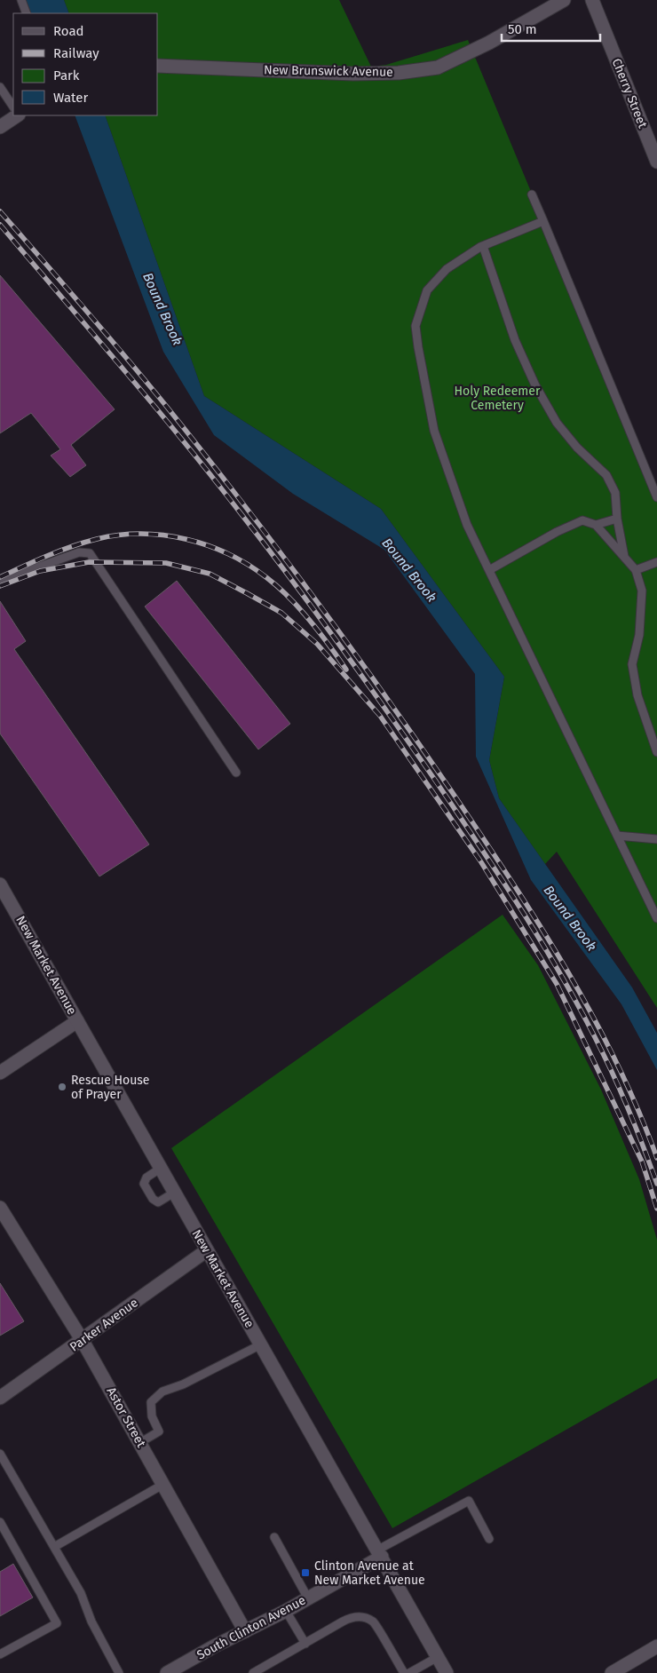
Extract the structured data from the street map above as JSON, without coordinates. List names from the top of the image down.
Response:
{
  "streets": {
    "street": [
      "New Brunswick Avenue",
      "Cherry Street",
      "New Market Avenue",
      "Parker Avenue",
      "Astor Street",
      "South Clinton Avenue"
    ]
  },
  "crossings": [
    ["New Market Avenue", "Parker Avenue"],
    ["New Market Avenue", "South Clinton Avenue"],
    ["Parker Avenue", "Astor Street"],
    ["Astor Street", "South Clinton Avenue"]
  ],
  "water": ["Bound Brook"],
  "parks": ["Holy Redeemer Cemetery"],
  "places": {
    "other": ["Rescue House of Prayer"],
    "transit": ["Clinton Avenue at New Market Avenue"]
  },
  "legend": [
    "Road",
    "Railway",
    "Park",
    "Water"
  ],
  "scale_bar": "50 m"
}
